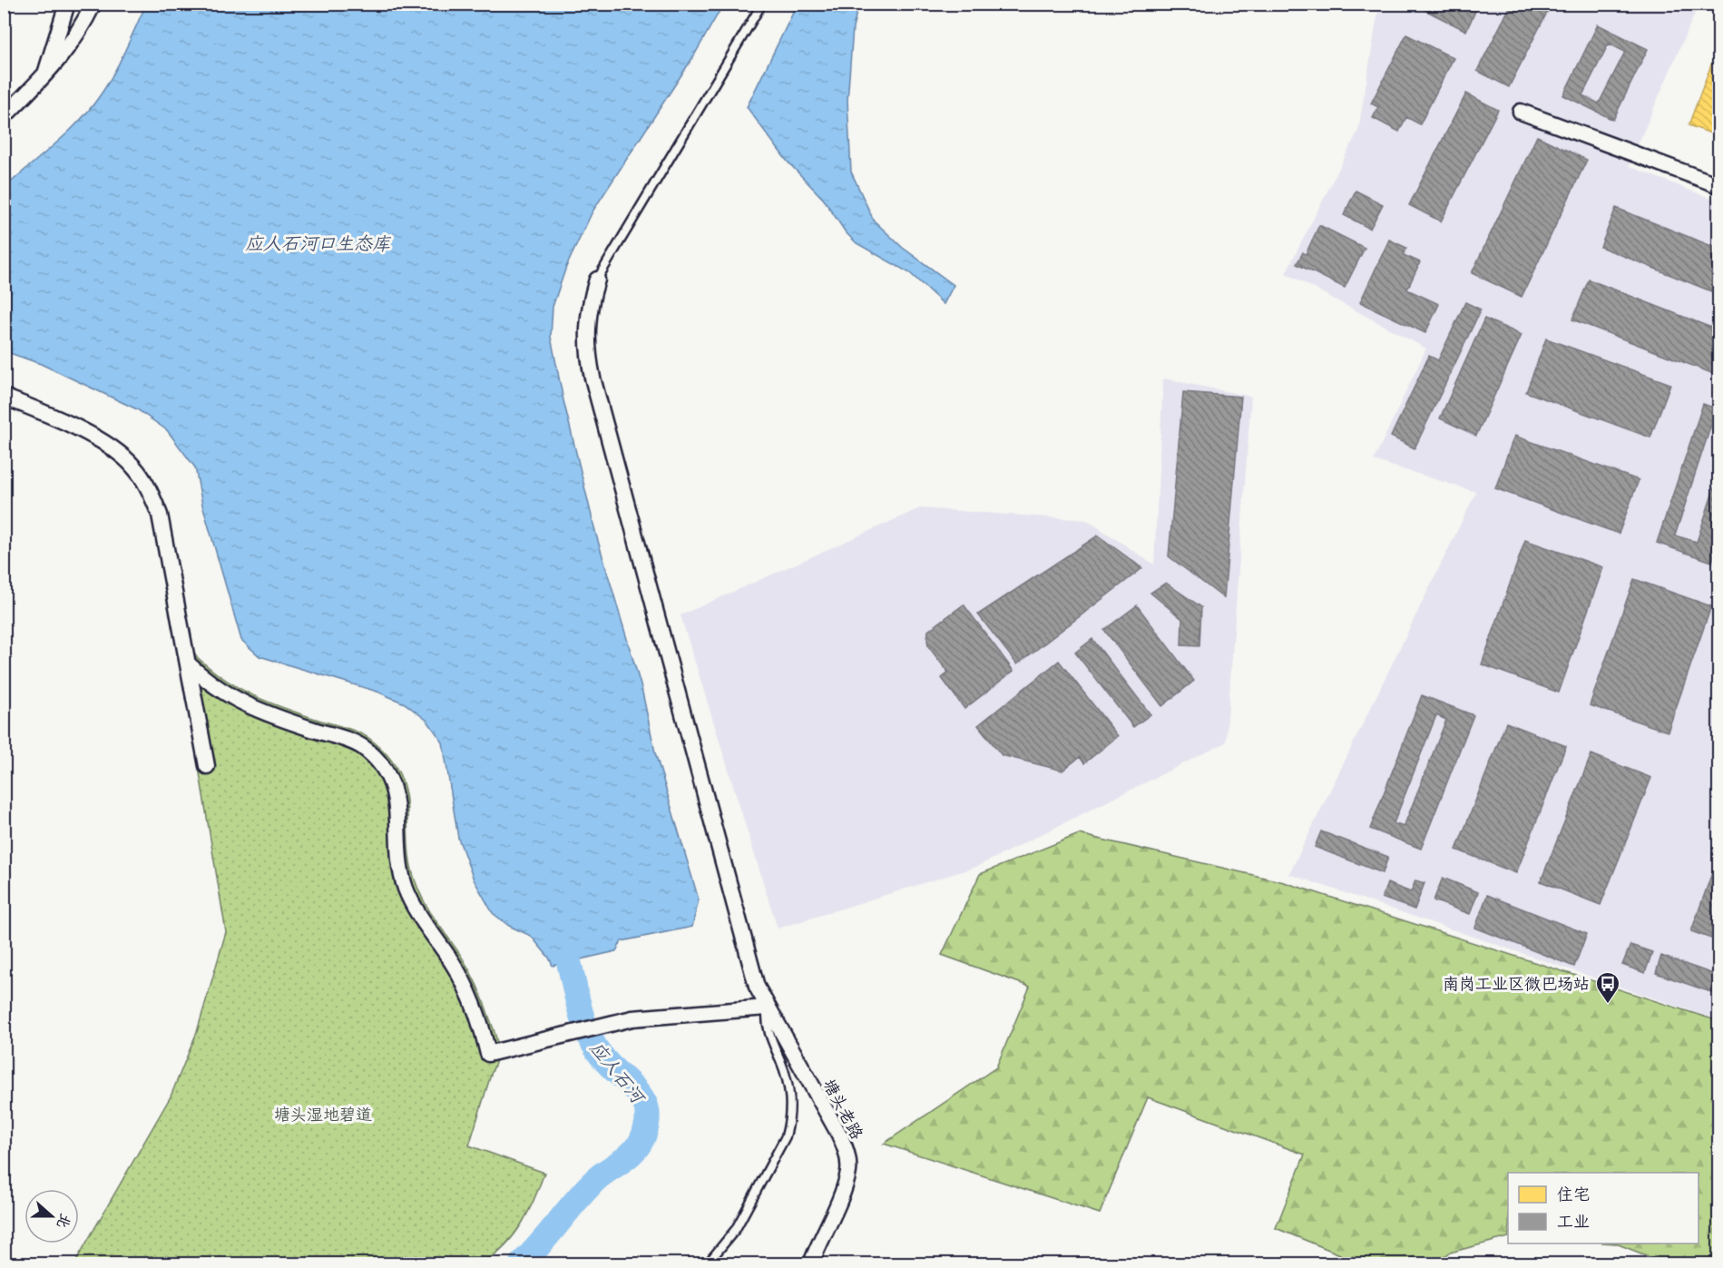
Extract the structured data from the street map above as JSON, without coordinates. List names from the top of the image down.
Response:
{
  "streets": {
    "street": ["塘头老路"]
  },
  "water": ["应人石河口生态库", "应人石河"],
  "parks": ["塘头湿地碧道"],
  "places": {
    "bus stop": ["南岗工业区微巴场站"]
  },
  "legend": ["住宅", "工业"],
  "north": "right"
}
